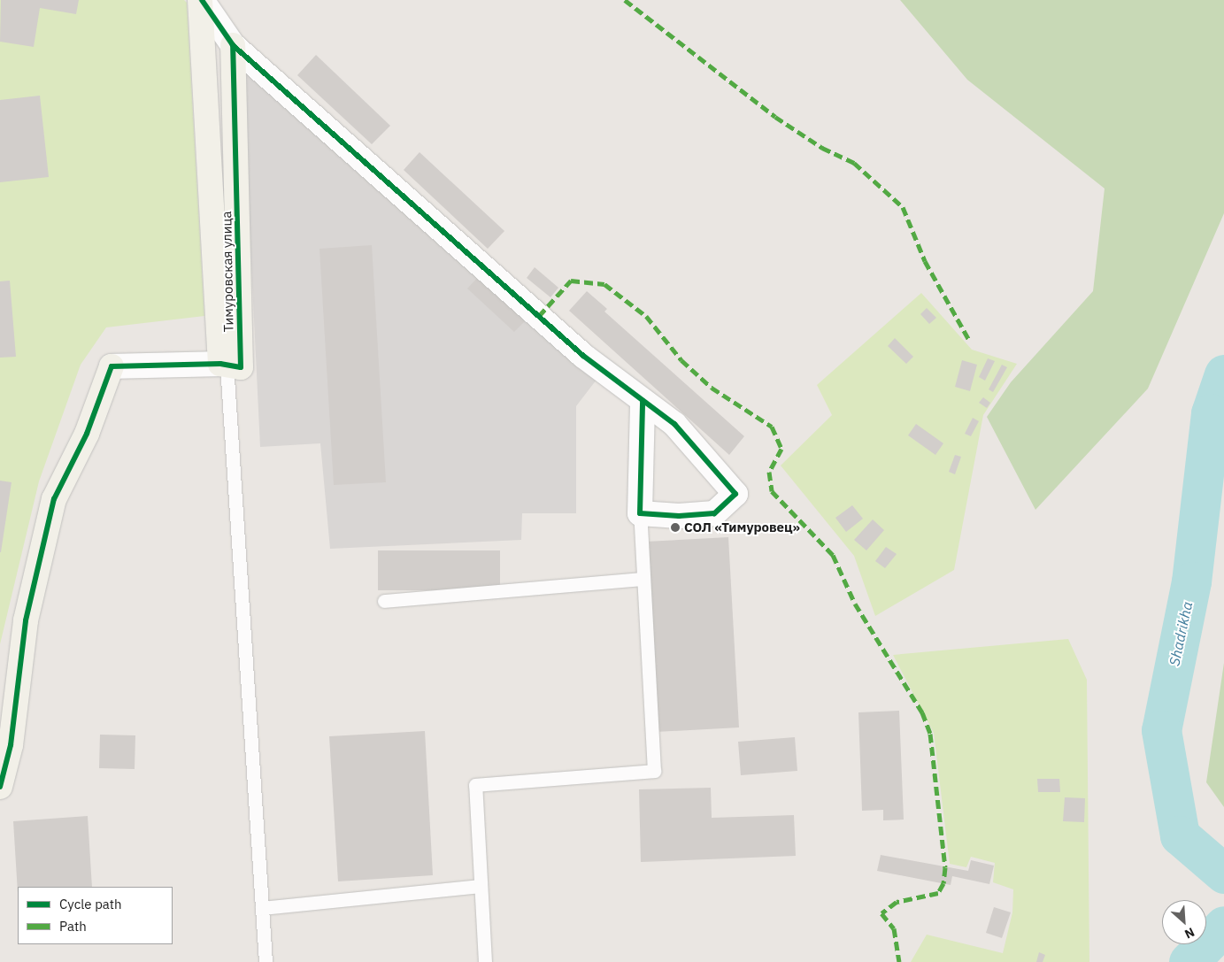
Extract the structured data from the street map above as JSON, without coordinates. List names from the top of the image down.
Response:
{
  "streets": {
    "street": ["Тимуровская улица"]
  },
  "water": ["Shadrikha"],
  "places": ["СОЛ «Тимуровец»"],
  "legend": ["Cycle path", "Path"],
  "north": "bottom right"
}
